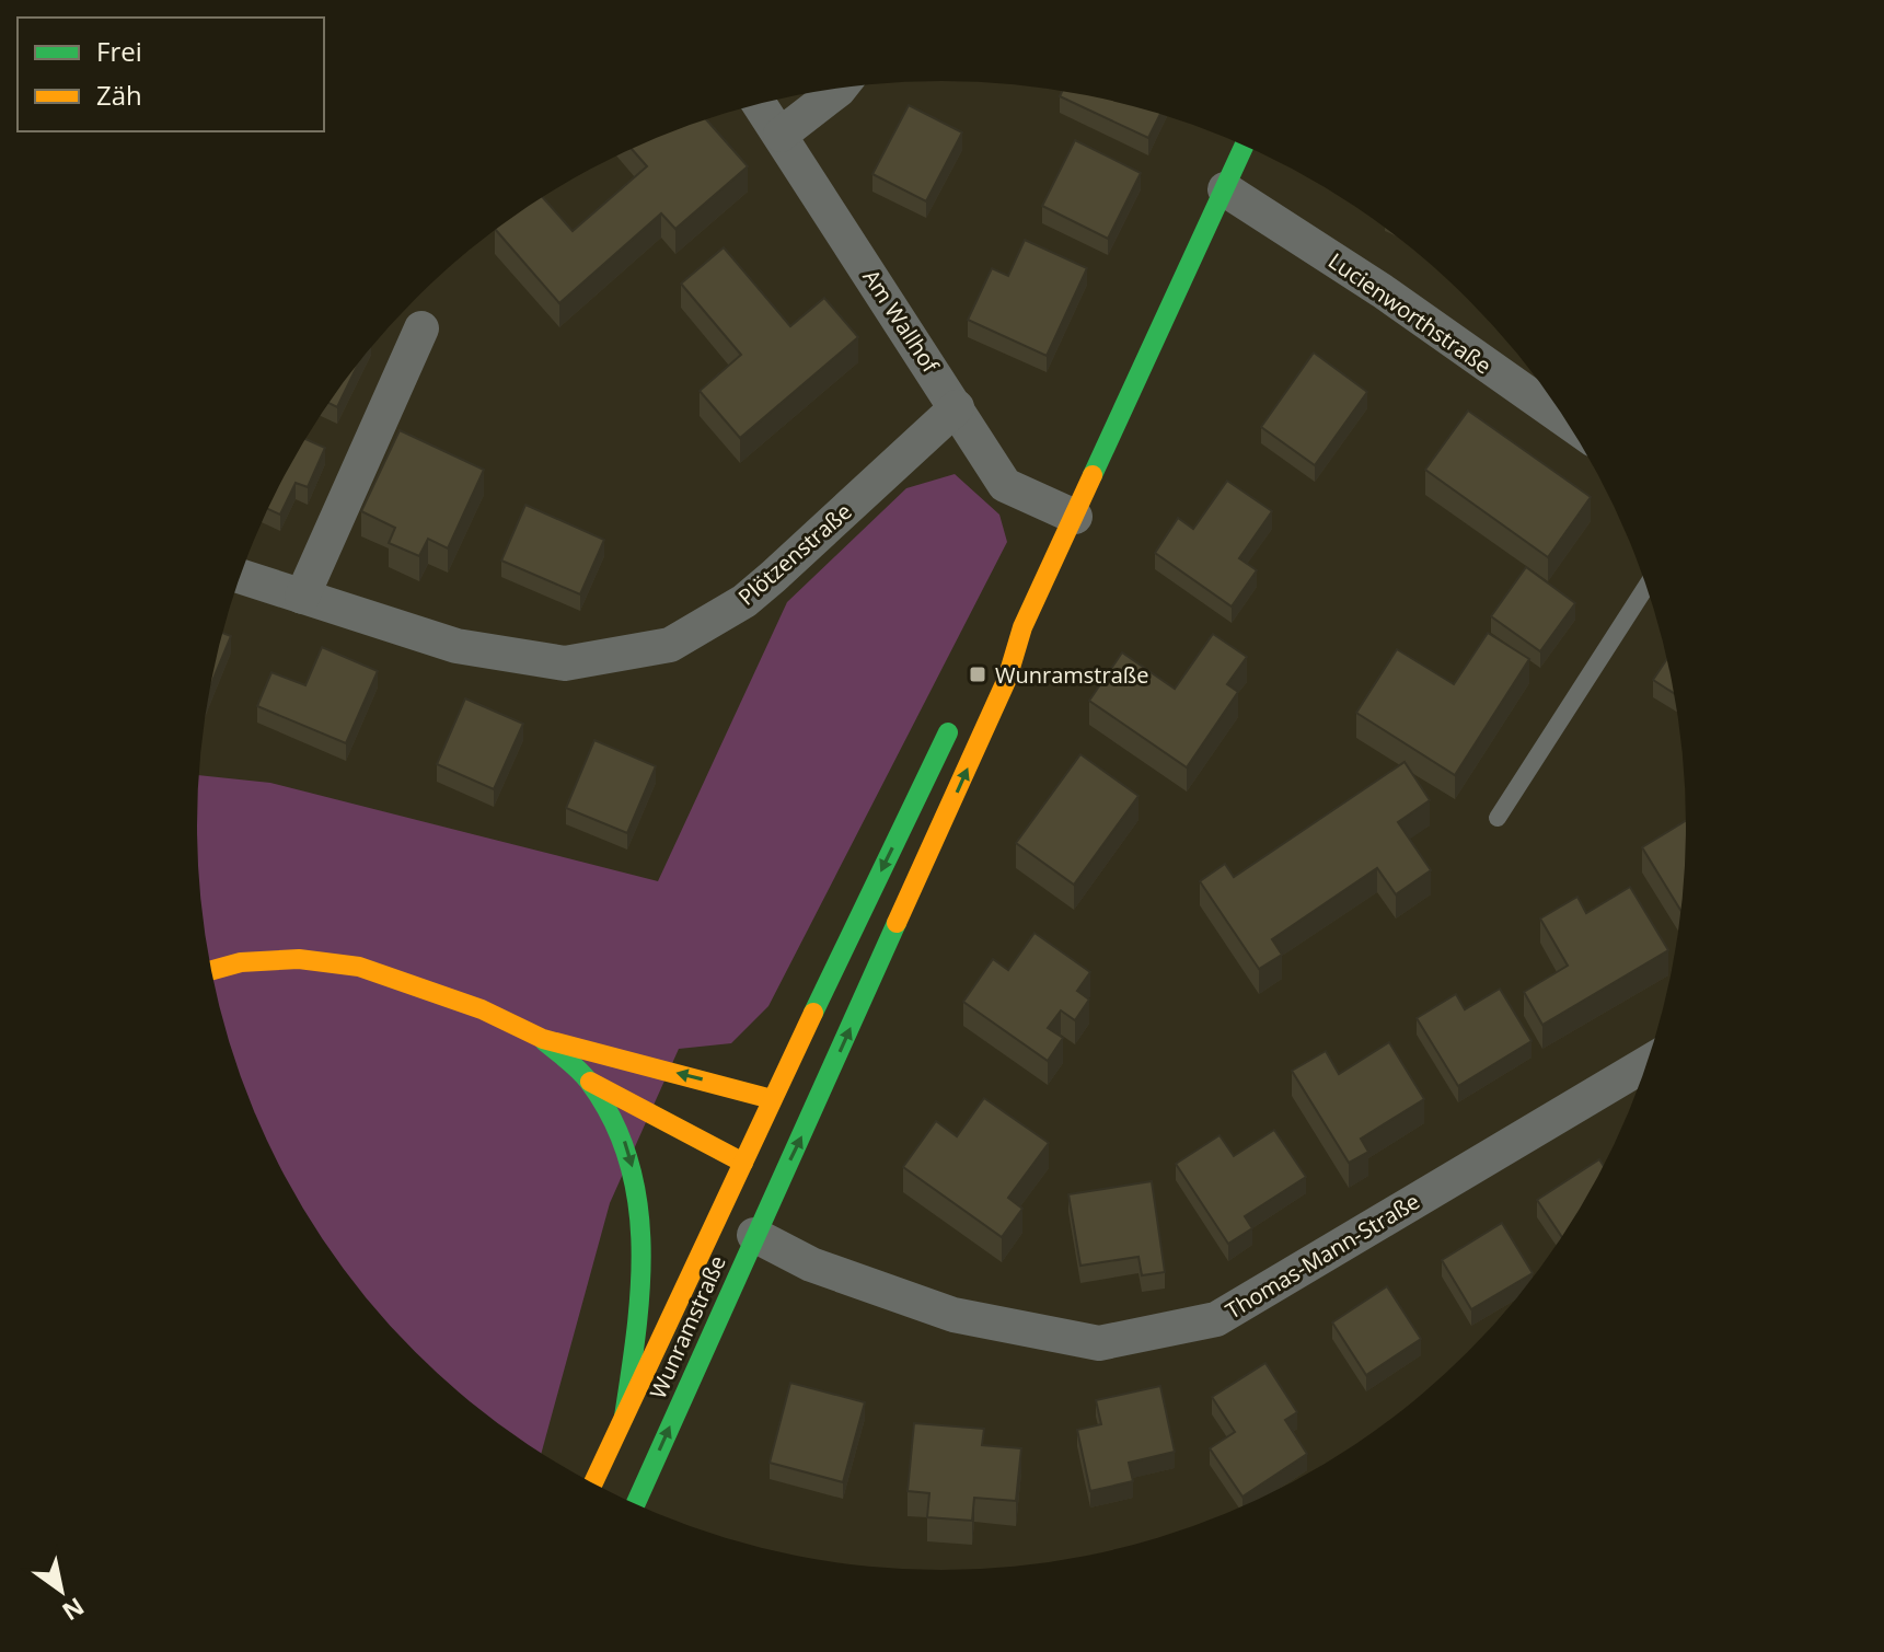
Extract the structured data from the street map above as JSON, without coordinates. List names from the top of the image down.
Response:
{
  "streets": {
    "main road": ["Wunramstraße"],
    "street": [
      "Lucienworthstraße",
      "Am Wallhof",
      "Plötzenstraße",
      "Thomas-Mann-Straße"
    ]
  },
  "crossings": [
    ["Lucienworthstraße", "Wunramstraße"],
    ["Am Wallhof", "Plötzenstraße"],
    ["Am Wallhof", "Wunramstraße"],
    ["Thomas-Mann-Straße", "Wunramstraße"]
  ],
  "places": {
    "transit": ["Wunramstraße"]
  },
  "legend": ["Frei", "Zäh"],
  "north": "bottom right"
}
